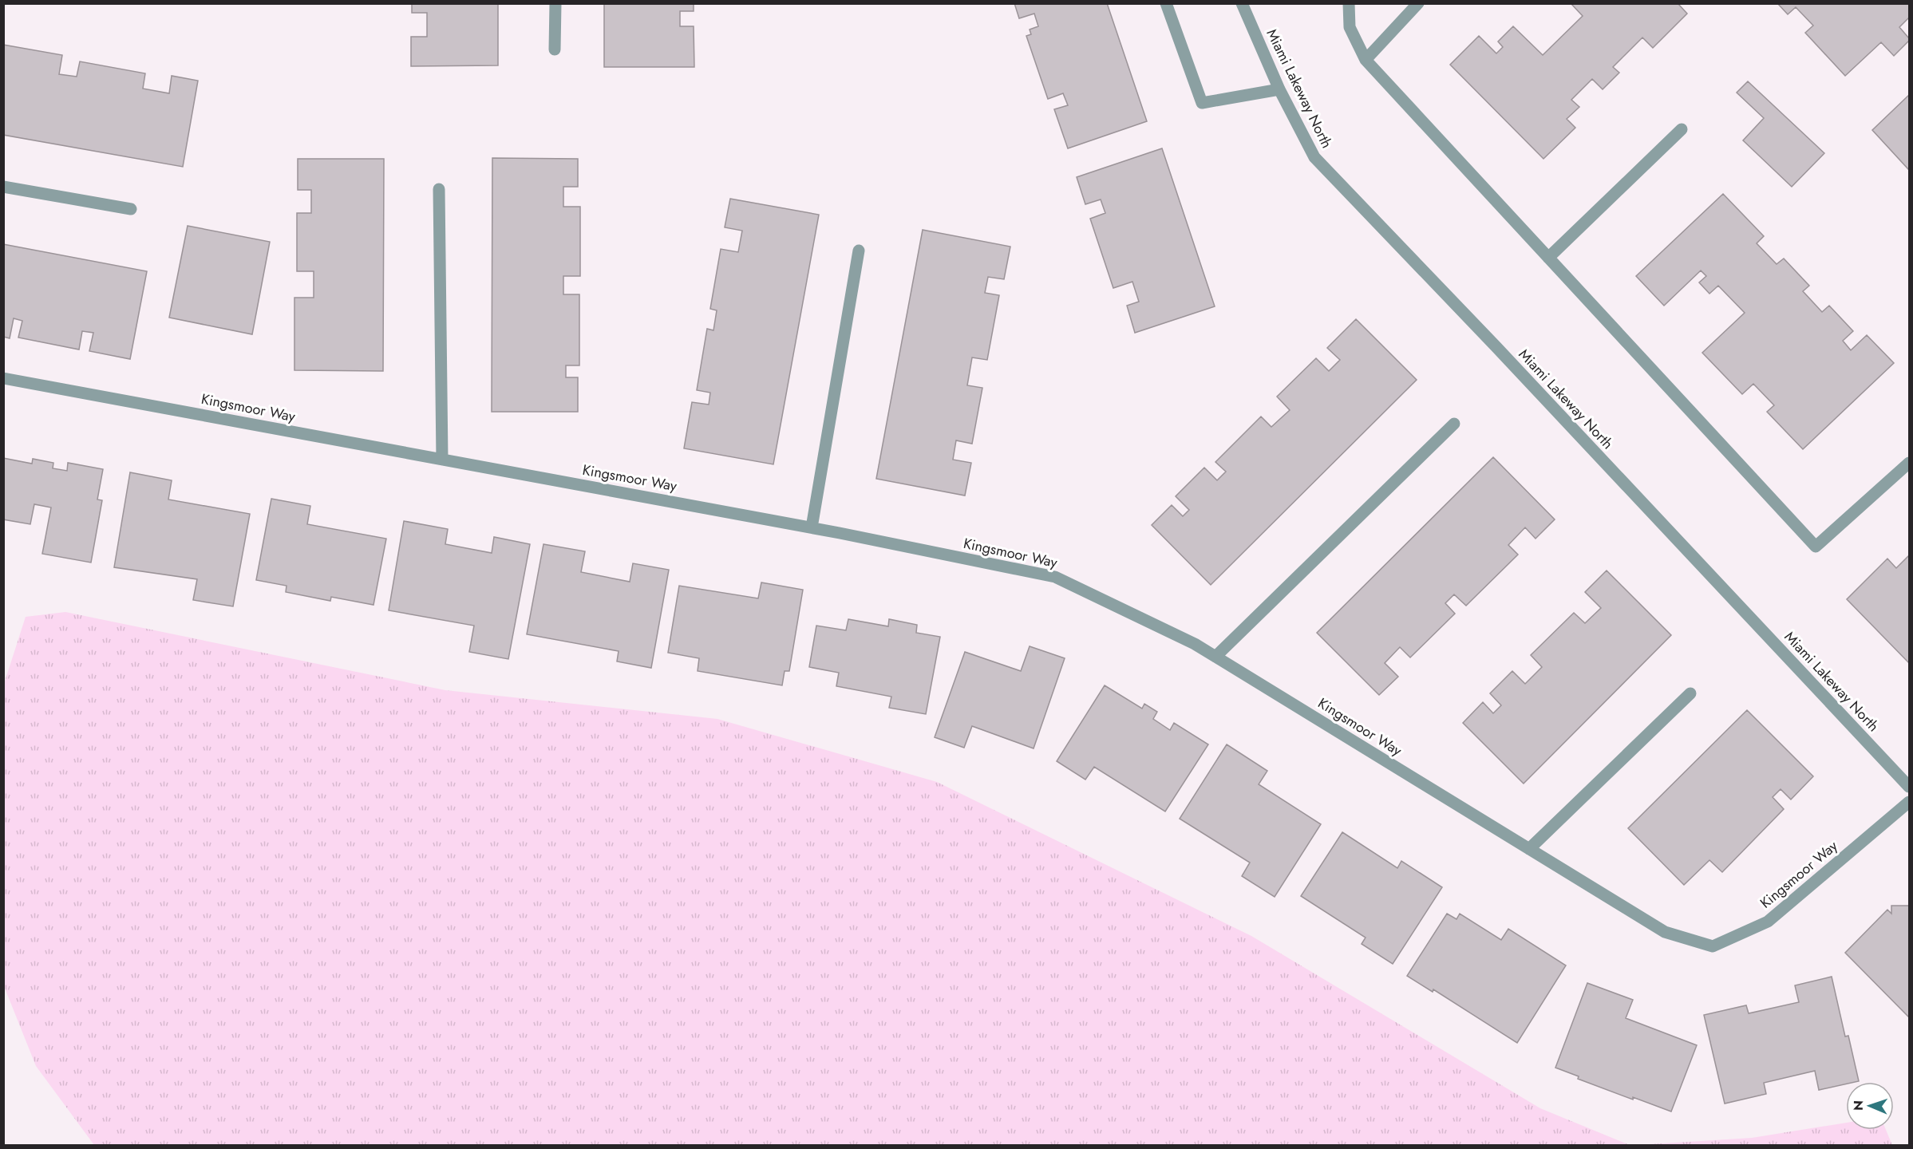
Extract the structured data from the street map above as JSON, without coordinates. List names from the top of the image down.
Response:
{
  "streets": {
    "street": ["Miami Lakeway North", "Kingsmoor Way"]
  },
  "north": "left"
}
